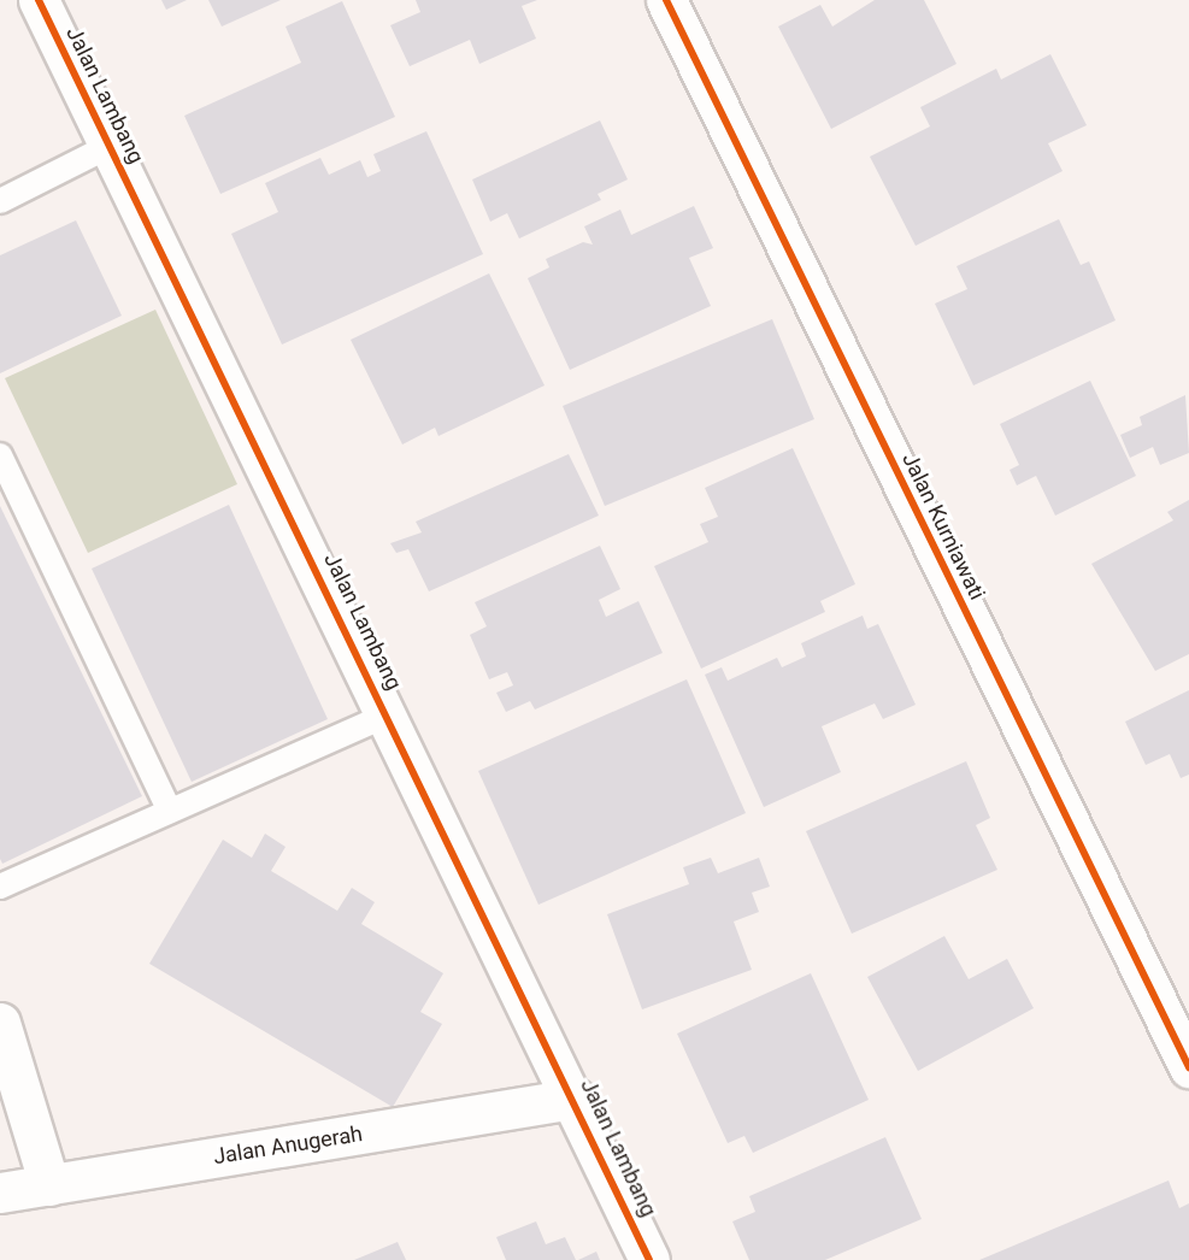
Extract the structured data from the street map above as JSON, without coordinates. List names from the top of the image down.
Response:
{
  "streets": {
    "street": ["Jalan Lambang", "Jalan Kurniawati", "Jalan Anugerah"]
  },
  "crossings": [
    ["Jalan Lambang", "Jalan Anugerah"]
  ]
}
